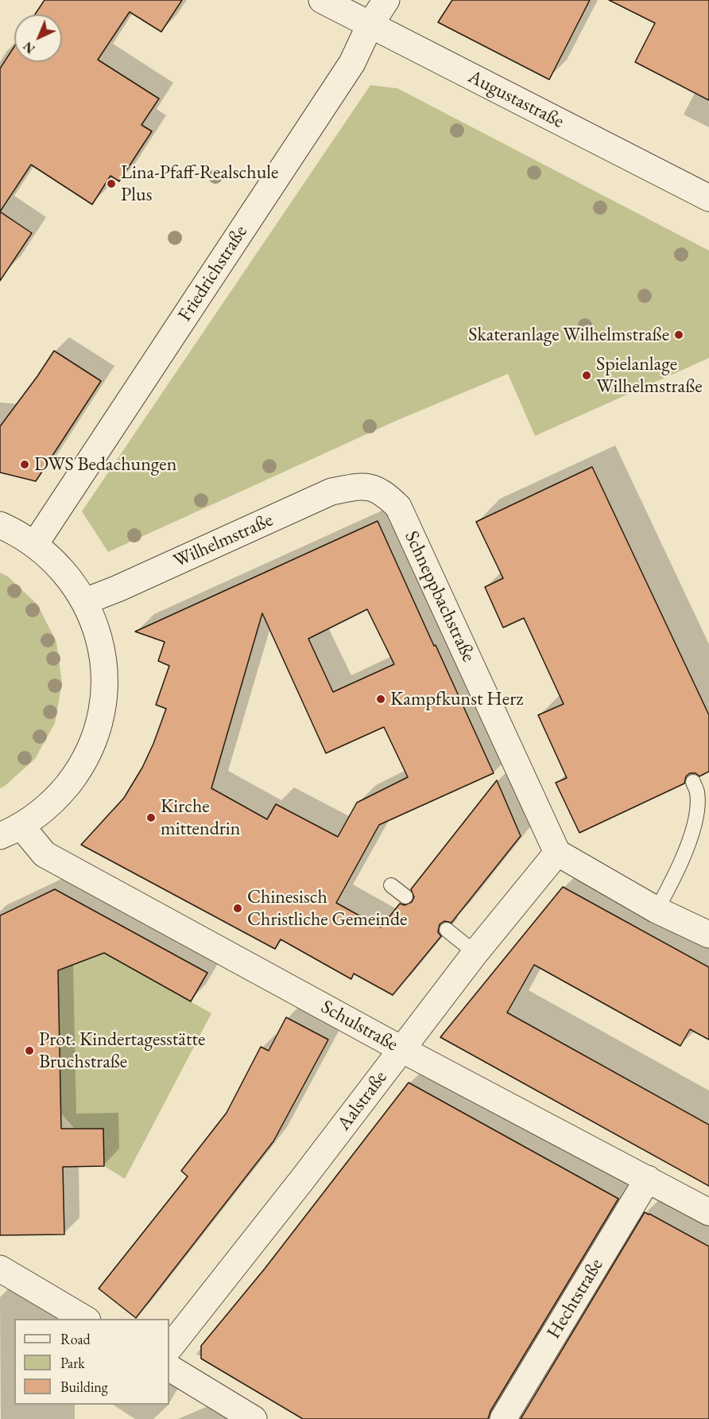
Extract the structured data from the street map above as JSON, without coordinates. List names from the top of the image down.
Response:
{
  "streets": {
    "street": [
      "Augustastraße",
      "Friedrichstraße",
      "Wilhelmstraße",
      "Schneppbachstraße",
      "Schulstraße",
      "Aalstraße",
      "Hechtstraße"
    ]
  },
  "crossings": [
    ["Augustastraße", "Friedrichstraße"],
    ["Wilhelmstraße", "Schneppbachstraße"],
    ["Schneppbachstraße", "Aalstraße"],
    ["Schulstraße", "Aalstraße"],
    ["Schulstraße", "Hechtstraße"]
  ],
  "places": [
    "Lina-Pfaff-Realschule Plus",
    "Skateranlage Wilhelmstraße",
    "Spielanlage Wilhelmstraße",
    "DWS Bedachungen",
    "Kampfkunst Herz",
    "Kirche mittendrin",
    "Chinesisch Christliche Gemeinde",
    "Prot. Kindertagesstätte Bruchstraße"
  ],
  "legend": ["Road", "Park", "Building"],
  "north": "bottom left"
}
